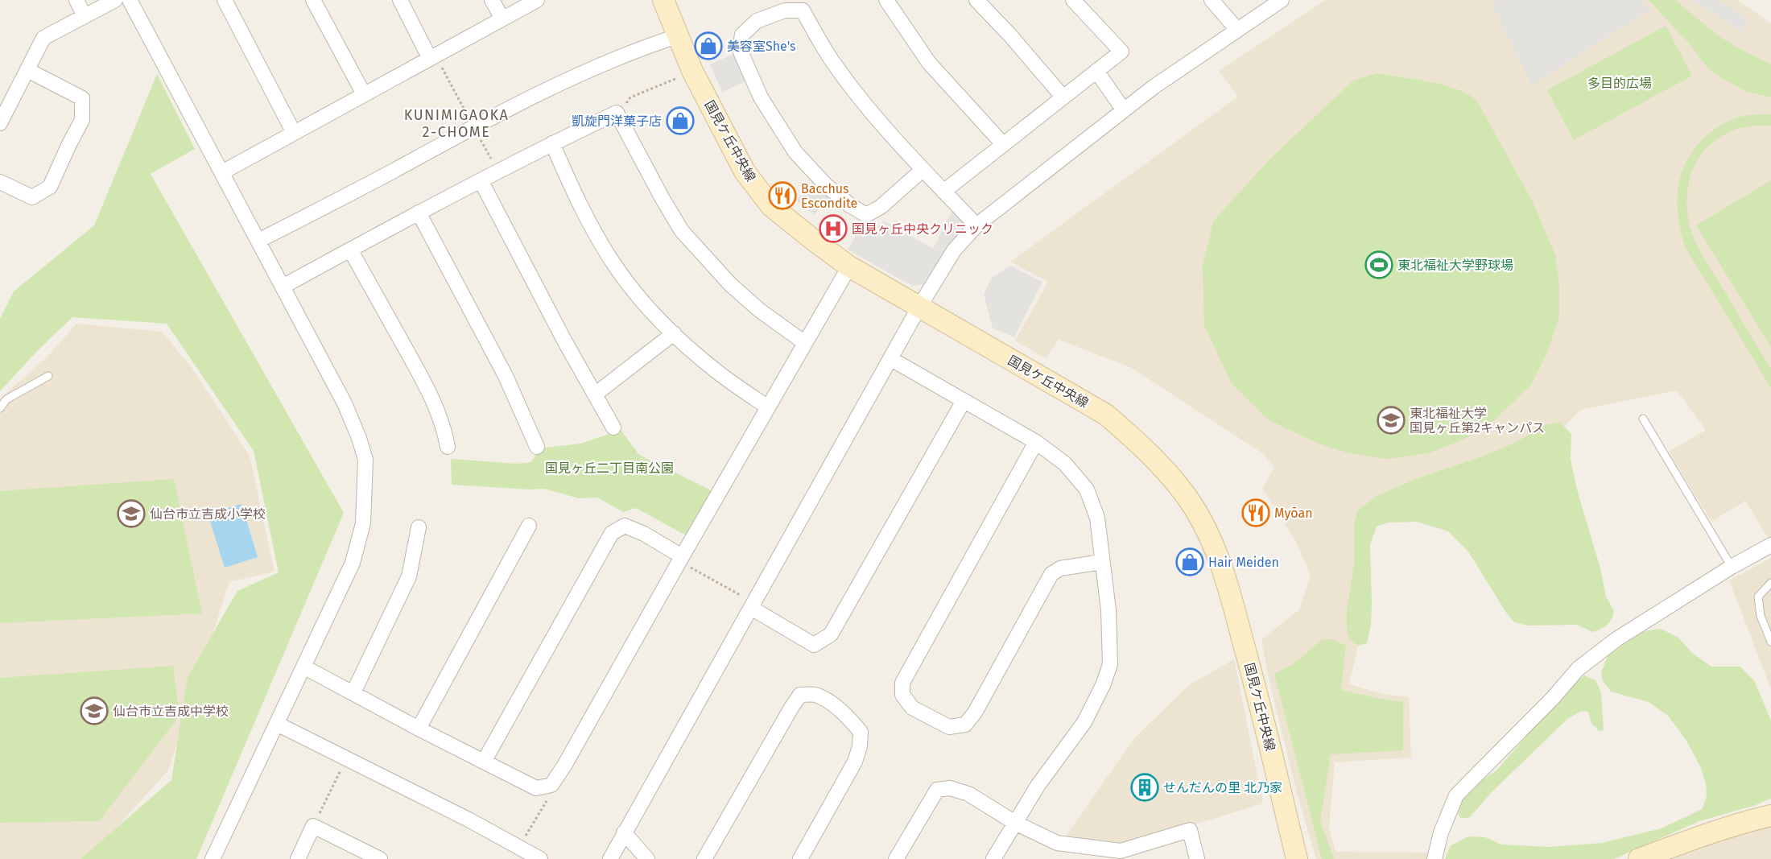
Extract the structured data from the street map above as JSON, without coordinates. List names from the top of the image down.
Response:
{
  "streets": {
    "street": ["国見ケ丘中央線"]
  },
  "districts": ["KUNIMIGAOKA 2-CHOME"],
  "parks": ["多目的広場", "国見ヶ丘二丁目南公園"],
  "places": {
    "shop": ["美容室She's", "凱旋門洋菓子店", "Hair Meiden"],
    "restaurant": ["Bacchus Escondite", "Myōan"],
    "hospital": ["国見ヶ丘中央クリニック"],
    "sports": ["東北福祉大学野球場"],
    "school or university": ["東北福祉大学 国見ヶ丘第2キャンパス", "仙台市立吉成小学校", "仙台市立吉成中学校"],
    "building": ["せんだんの里 北乃家"]
  }
}
